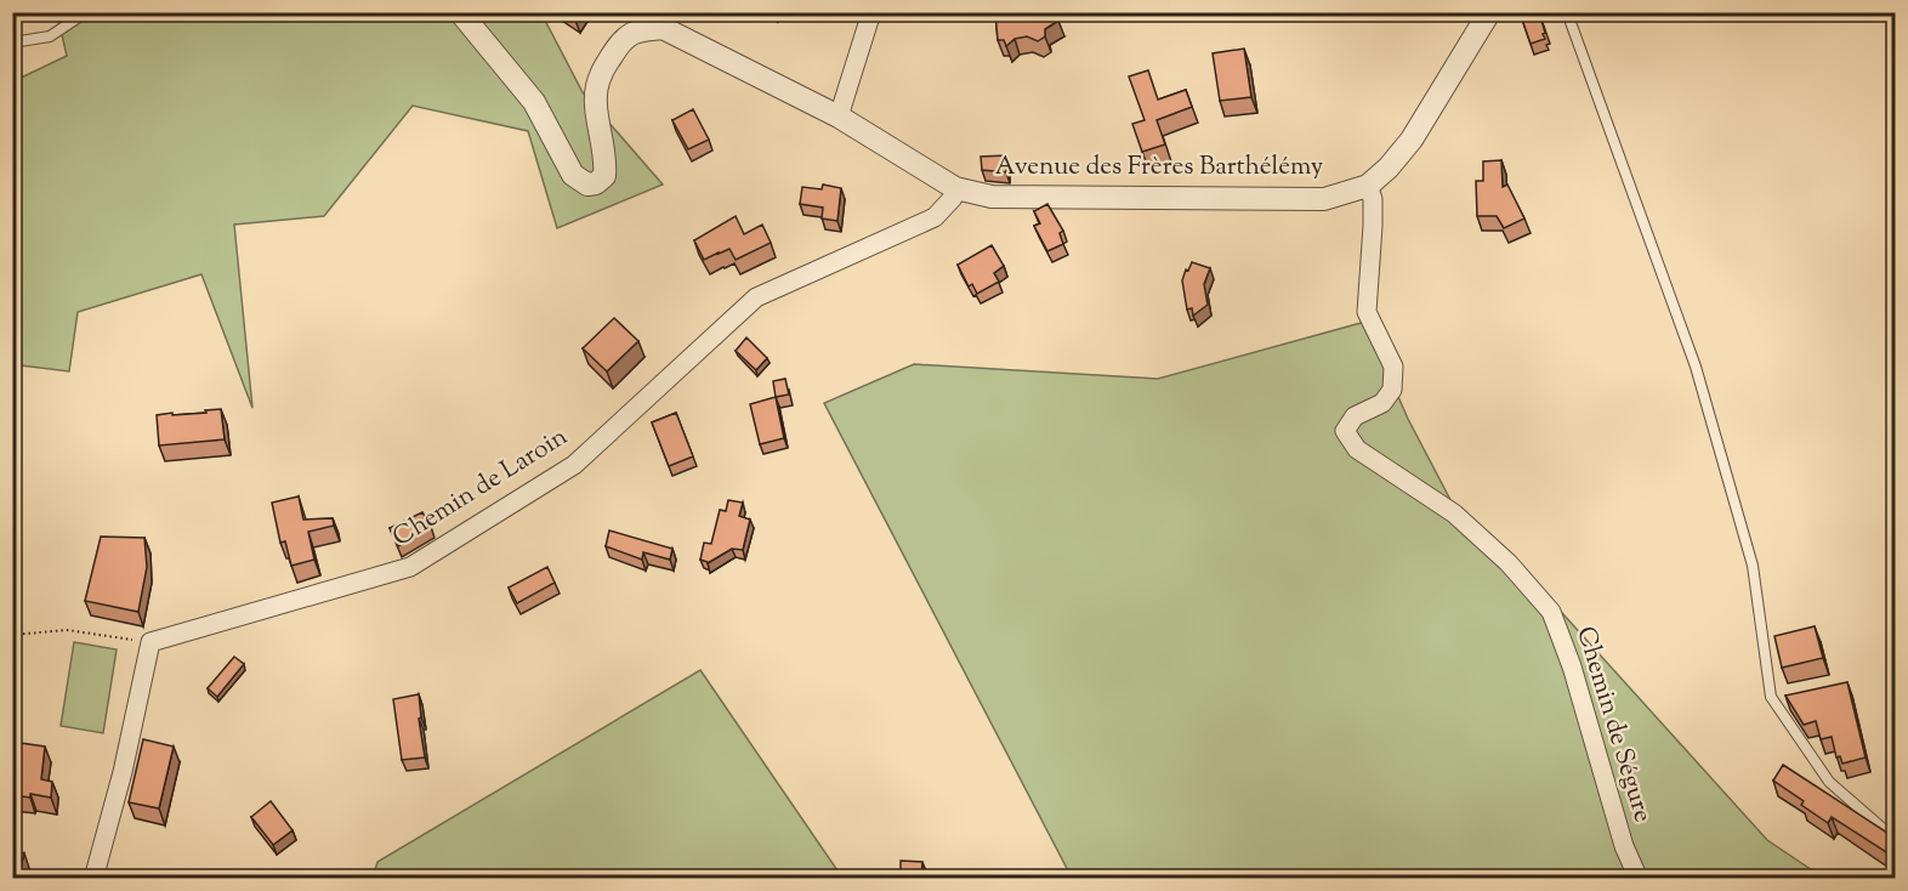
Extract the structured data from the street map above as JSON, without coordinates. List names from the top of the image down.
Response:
{
  "streets": {
    "street": ["Avenue des Frères Barthélémy", "Chemin de Laroin", "Chemin de Ségure"]
  },
  "crossings": [
    ["Avenue des Frères Barthélémy", "Chemin de Laroin"],
    ["Avenue des Frères Barthélémy", "Chemin de Ségure"]
  ]
}
